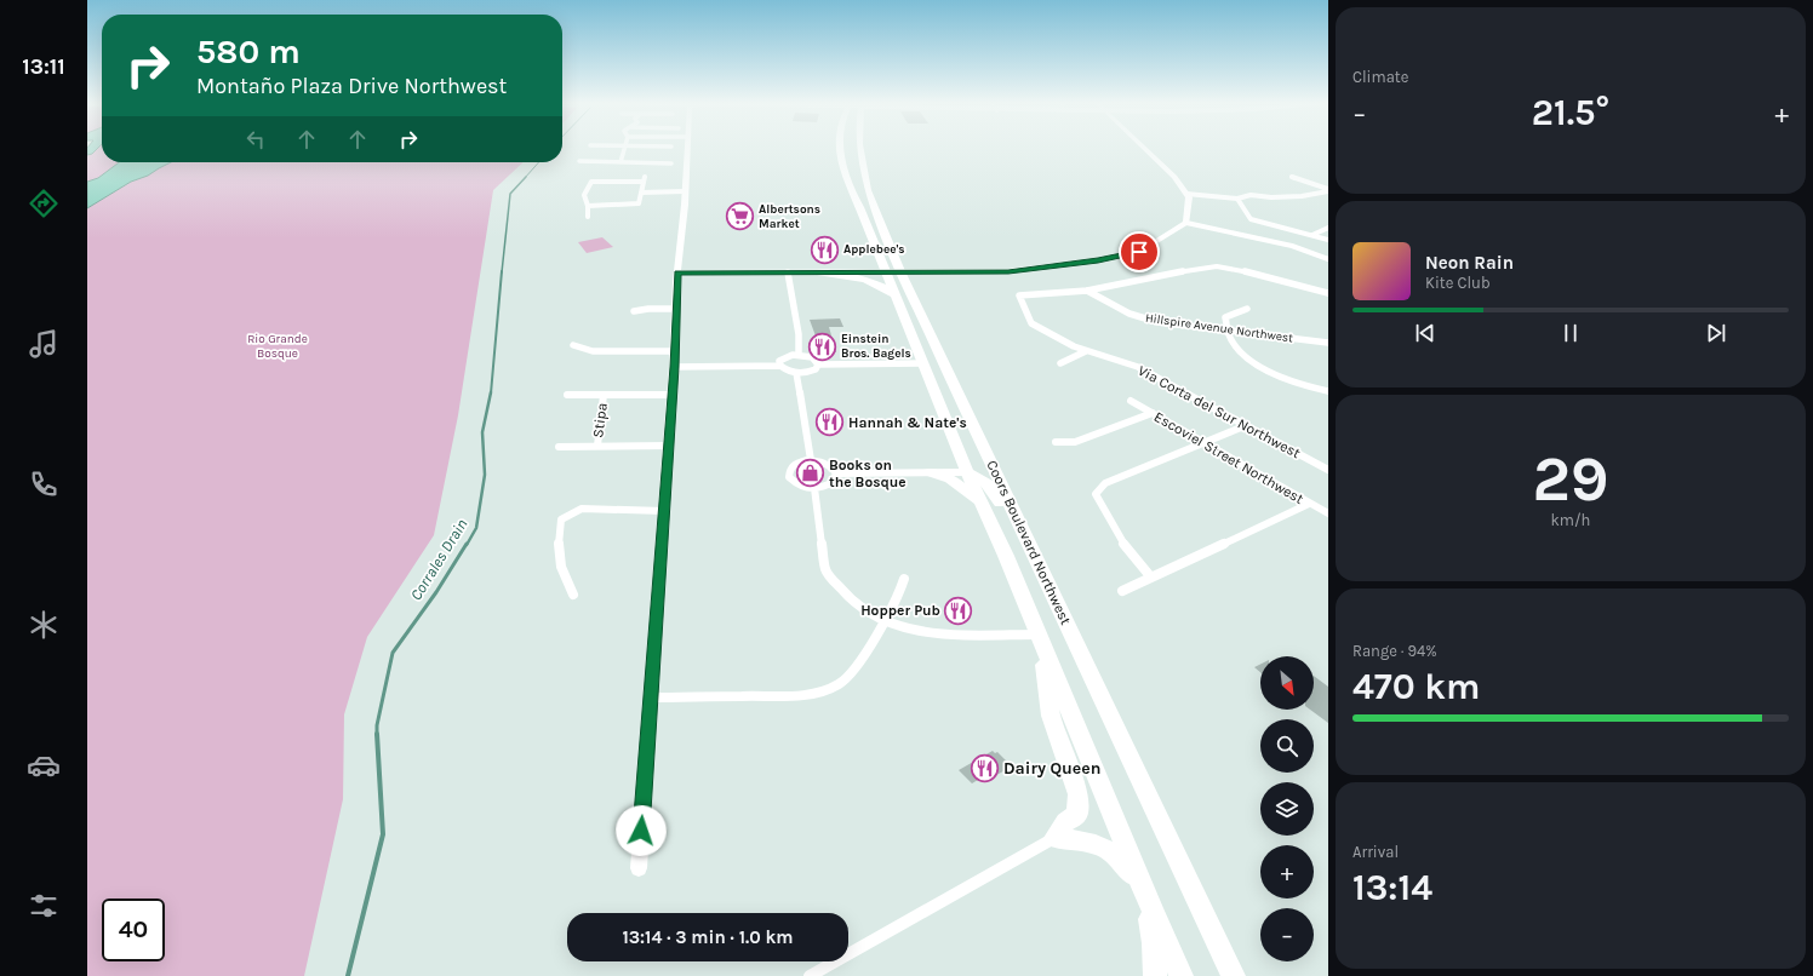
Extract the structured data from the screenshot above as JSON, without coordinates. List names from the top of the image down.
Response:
{
  "streets": {
    "main road": ["Coors Boulevard Northwest"],
    "street": [
      "Hillspire Avenue Northwest",
      "Via Corta del Sur Northwest",
      "Stipa",
      "Escoviel Street Northwest"
    ]
  },
  "crossings": [
    ["Hillspire Avenue Northwest", "Via Corta del Sur Northwest"]
  ],
  "water": ["Corrales Drain"],
  "parks": ["Rio Grande Bosque"],
  "places": {
    "supermarket": ["Albertsons Market"],
    "restaurant": [
      "Applebee's",
      "Einstein Bros. Bagels",
      "Hannah & Nate's",
      "Hopper Pub",
      "Dairy Queen"
    ],
    "shop": ["Books on the Bosque"]
  },
  "north": "bottom right",
  "page": {
    "tabs": "13:11",
    "tile": [
      "Climate",
      ["29", "km/h"],
      ["Range · 94%", "470 km"],
      ["Arrival", "13:14"]
    ],
    "turn": ["580 m", "Montaño Plaza Drive Northwest"],
    "heat": ["−", "21.5°", "+"],
    "song": ["Neon Rain", "Kite Club"],
    "map_buttons": ["+", "−"],
    "limit": "40",
    "trip": "13:14 · 3 min · 1.0 km"
  }
}
